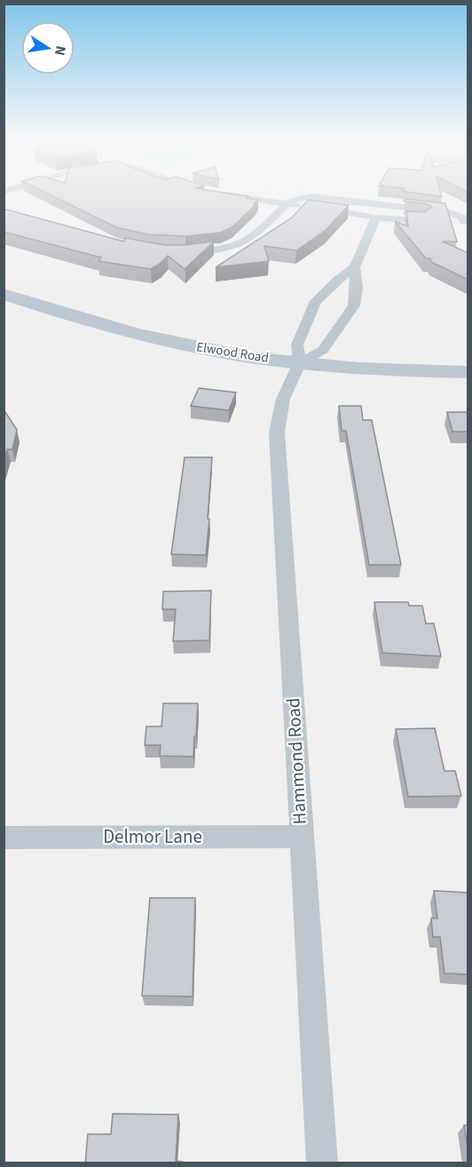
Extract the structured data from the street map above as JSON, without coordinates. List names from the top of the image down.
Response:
{
  "streets": {
    "main road": ["Elwood Road"],
    "street": ["Hammond Road", "Delmor Lane"]
  },
  "crossings": [
    ["Elwood Road", "Hammond Road"],
    ["Hammond Road", "Delmor Lane"]
  ],
  "north": "right"
}
